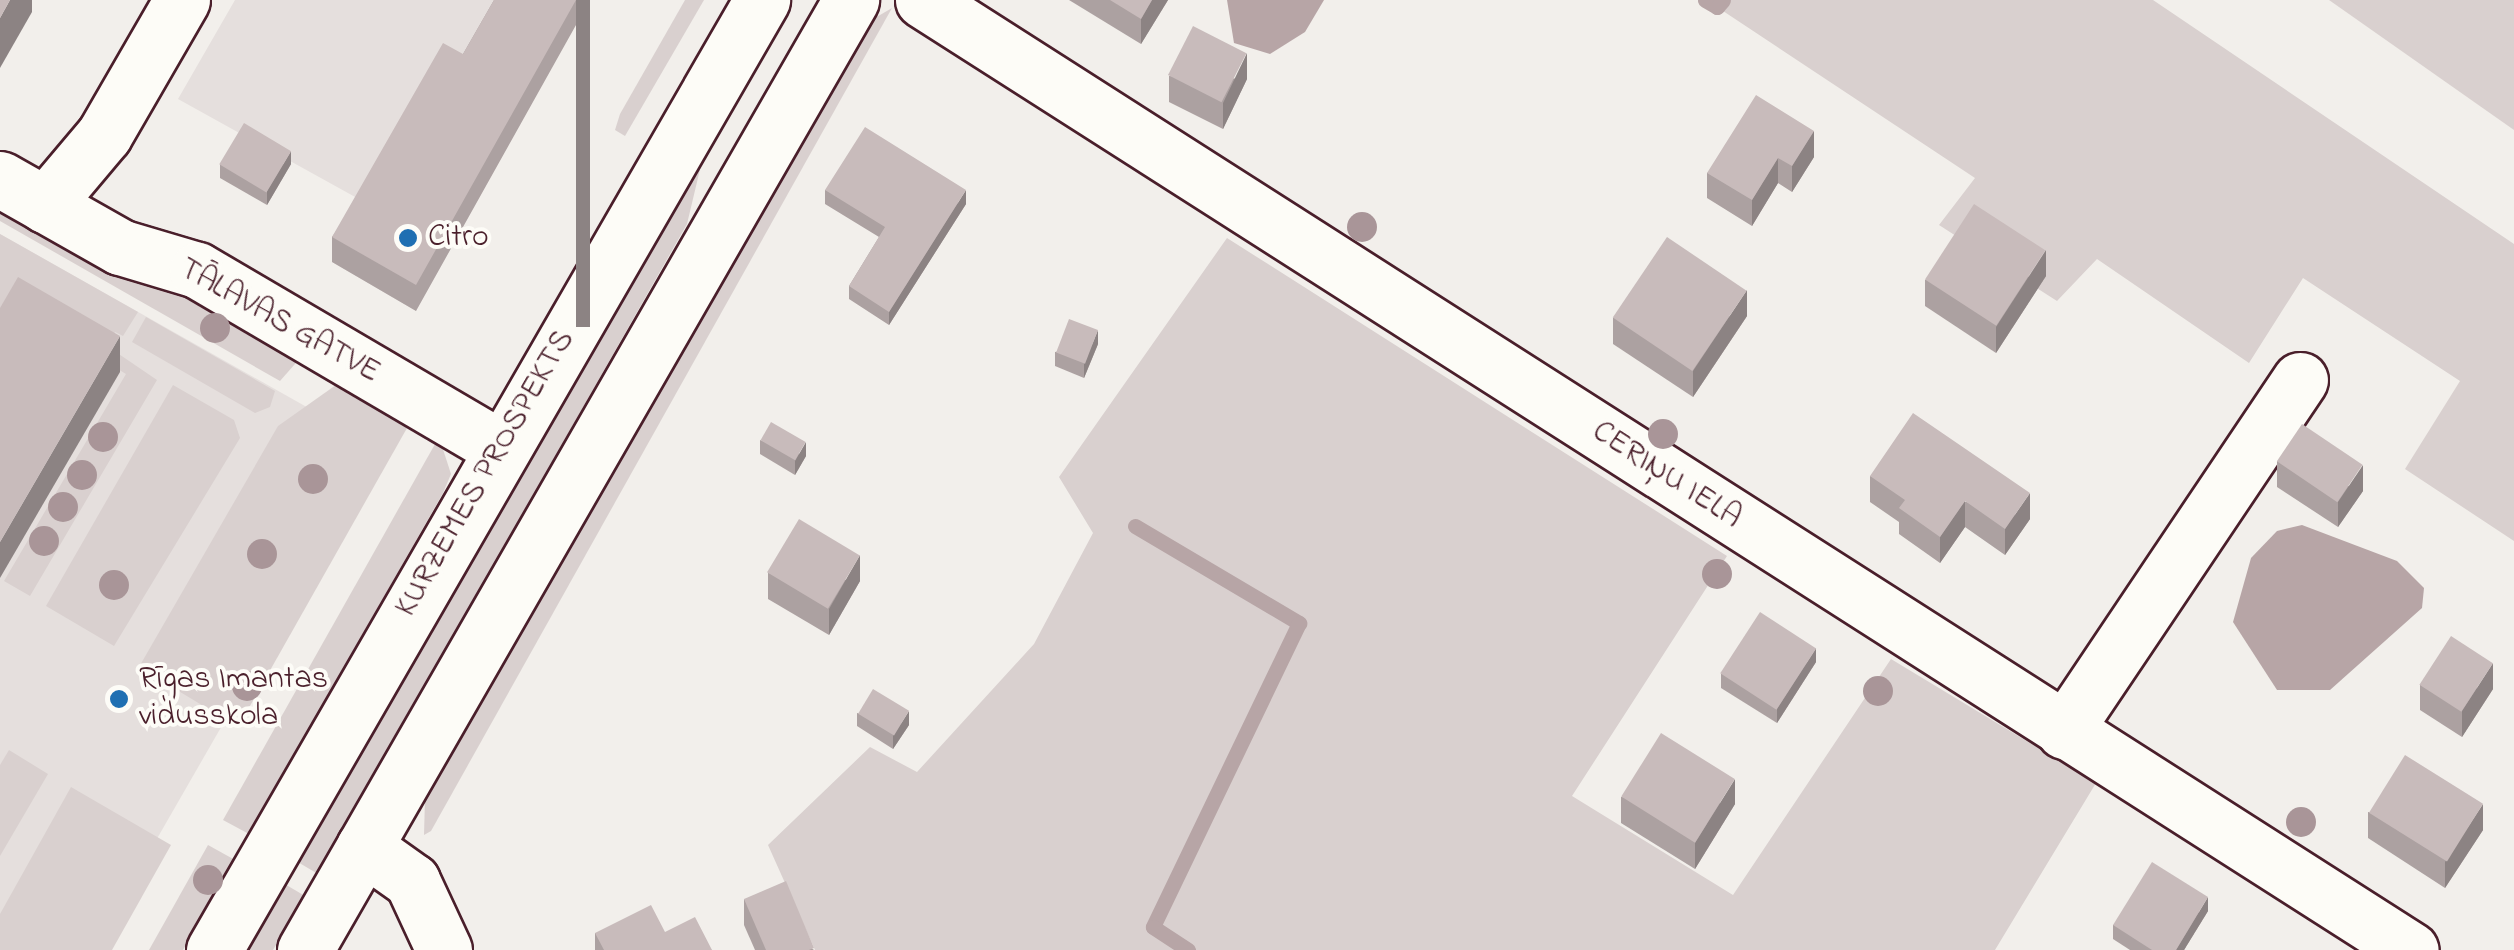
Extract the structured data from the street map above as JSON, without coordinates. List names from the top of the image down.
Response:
{
  "streets": {
    "street": ["TĀLAVAS GATVE", "KURZEMES PROSPEKTS", "CERIŅU IELA"]
  },
  "crossings": [
    ["TĀLAVAS GATVE", "KURZEMES PROSPEKTS"]
  ],
  "places": ["Citro", "Rīgas Imantas vidusskola"]
}
